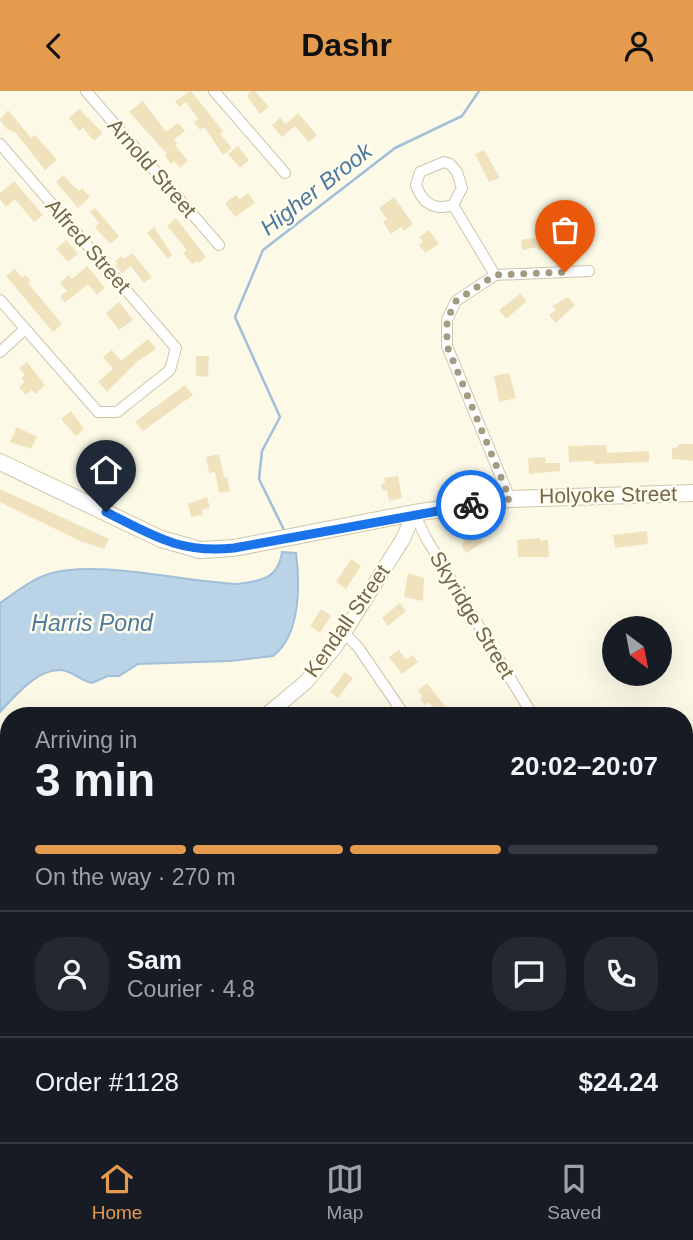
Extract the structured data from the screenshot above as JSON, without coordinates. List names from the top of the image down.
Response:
{
  "streets": {
    "main road": ["Holyoke Street"],
    "street": [
      "Arnold Street",
      "Alfred Street",
      "Skyridge Street",
      "Kendall Street"
    ]
  },
  "crossings": [
    ["Holyoke Street", "Skyridge Street"],
    ["Holyoke Street", "Kendall Street"],
    ["Skyridge Street", "Kendall Street"]
  ],
  "water": ["Higher Brook", "Harris Pond"],
  "north": "bottom right",
  "page": {
    "header": "Dashr",
    "heading": ["3 min", "Arriving in", "20:02–20:07"],
    "panel": [
      "Sam",
      "Courier · 4.8",
      "Order #1128",
      "$24.24"
    ],
    "bar": "On the way · 270 m",
    "tabs": ["Home", "Map", "Saved"]
  }
}
